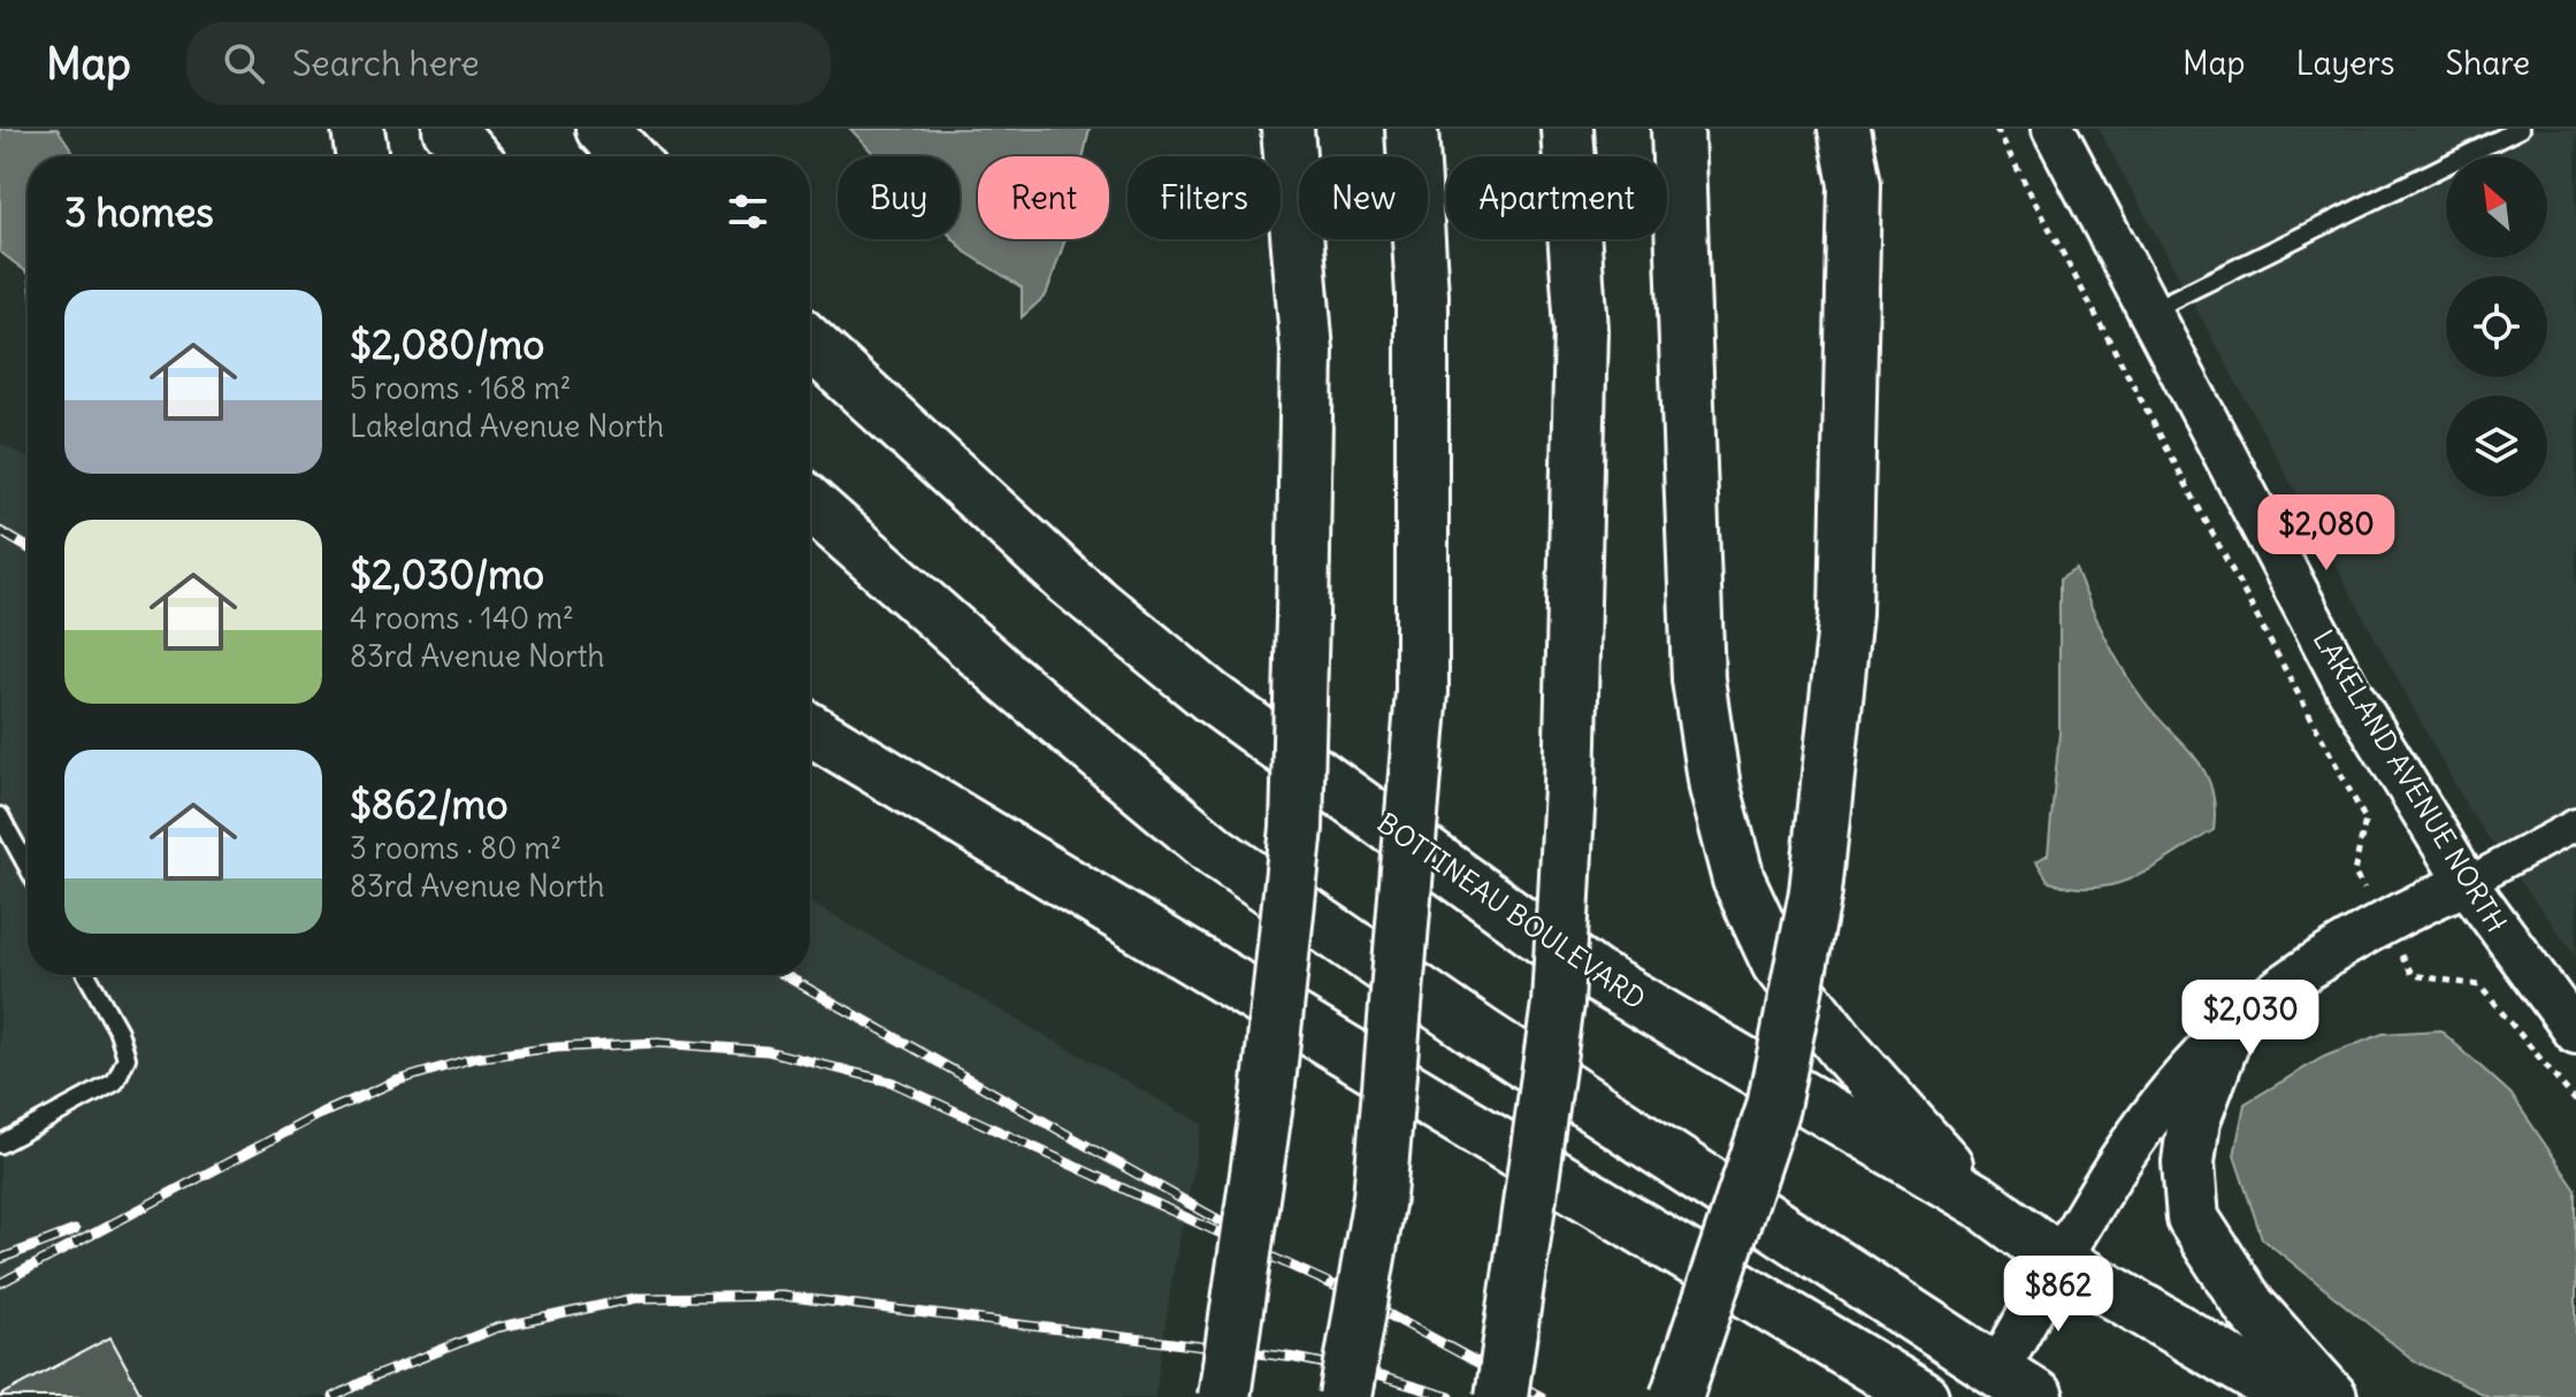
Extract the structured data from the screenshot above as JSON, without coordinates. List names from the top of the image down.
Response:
{
  "streets": {
    "highway": ["BOTTINEAU BOULEVARD"],
    "street": ["LAKELAND AVENUE NORTH"]
  },
  "north": "top left",
  "page": {
    "header": "Map",
    "search": "Search here",
    "nav": ["Map", "Layers", "Share"],
    "chip": [
      "Buy",
      "Rent",
      "Filters",
      "New",
      "Apartment"
    ],
    "heading": "3 homes",
    "list": [
      {
        "name": "$2,080/mo",
        "note": "5 rooms · 168 m² · Lakeland Avenue North"
      },
      {
        "name": "$2,030/mo",
        "note": "4 rooms · 140 m² · 83rd Avenue North"
      },
      {
        "name": "$862/mo",
        "note": "3 rooms · 80 m² · 83rd Avenue North"
      }
    ],
    "price": ["$2,080", "$2,030", "$862"]
  }
}
